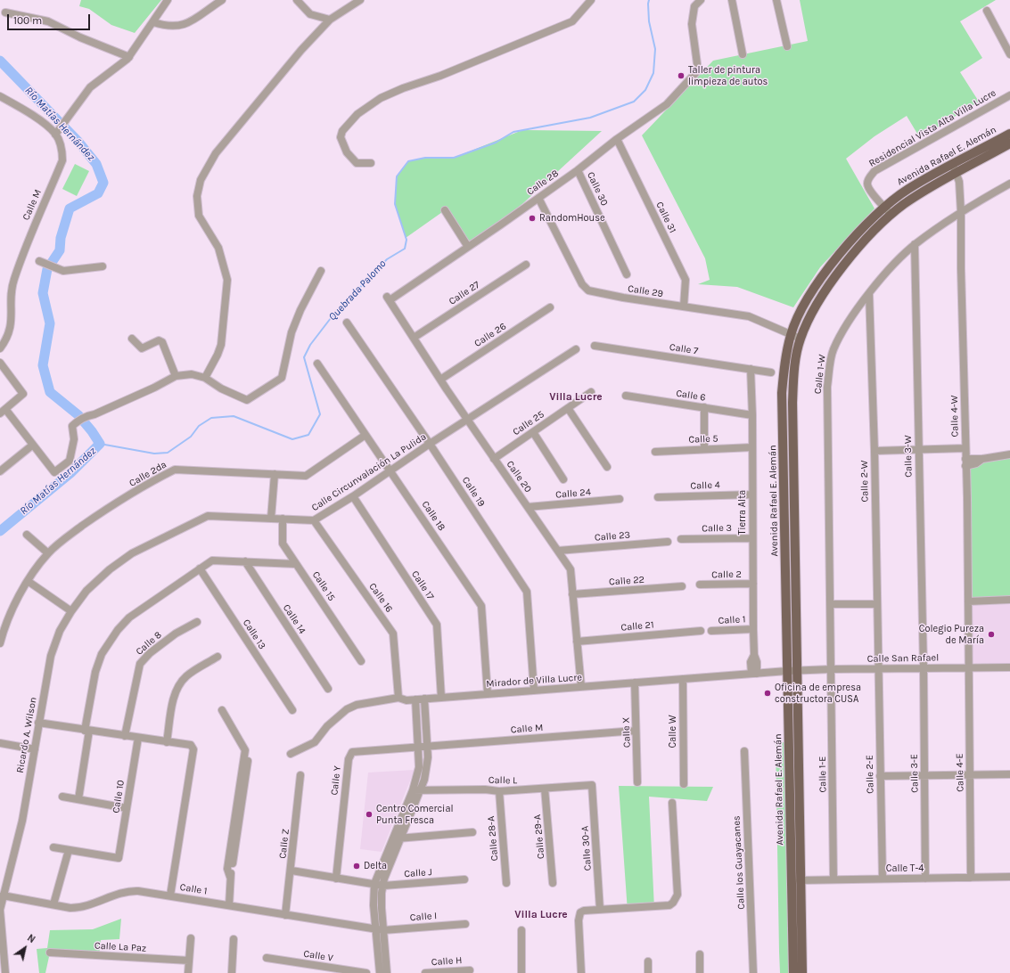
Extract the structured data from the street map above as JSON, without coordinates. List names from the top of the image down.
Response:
{
  "streets": {
    "main road": ["Avenida Rafael E. Alemán"],
    "street": [
      "Residencial Vista Alta Villa Lucre",
      "Calle 28",
      "Calle 30",
      "Calle M",
      "Calle 31",
      "Calle 29",
      "Calle 27",
      "Calle 26",
      "Calle 7",
      "Calle 1-W",
      "Calle 6",
      "Calle 4-W",
      "Calle 25",
      "Calle 5",
      "Calle 3-W",
      "Calle Circunvalación La Pulida",
      "Calle 2da",
      "Calle 20",
      "Calle 2-W",
      "Calle 4",
      "Calle 19",
      "Calle 24",
      "Tierra Alta",
      "Calle 18",
      "Calle 3",
      "Calle 23",
      "Calle 2",
      "Calle 22",
      "Calle 17",
      "Calle 15",
      "Calle 16",
      "Calle 14",
      "Calle 1",
      "Calle 21",
      "Calle 13",
      "Calle 8",
      "Calle San Rafael",
      "Mirador de Villa Lucre",
      "Calle W",
      "Calle X",
      "Ricardo A. Wilson",
      "Calle 4-E",
      "Calle 3-E",
      "Calle 1-E",
      "Calle 2-E",
      "Calle Y",
      "Calle L",
      "Calle 10",
      "Calle 29-A",
      "Calle 28-A",
      "Calle Z",
      "Calle 30-A",
      "Calle los Guayacanes",
      "Calle T-4",
      "Calle J",
      "Calle I",
      "Calle La Paz",
      "Calle V",
      "Calle H"
    ]
  },
  "crossings": [
    ["Residencial Vista Alta Villa Lucre", "Avenida Rafael E. Alemán"],
    ["Avenida Rafael E. Alemán", "Calle 29"],
    ["Avenida Rafael E. Alemán", "Calle 4-W"],
    ["Avenida Rafael E. Alemán", "Calle San Rafael"],
    ["Avenida Rafael E. Alemán", "Mirador de Villa Lucre"],
    ["Avenida Rafael E. Alemán", "Calle T-4"],
    ["Calle 28", "Calle 30"],
    ["Calle 28", "Calle 31"],
    ["Calle 28", "Calle 29"],
    ["Calle 28", "Calle 20"],
    ["Calle M", "Calle X"],
    ["Calle M", "Calle Y"],
    ["Calle 31", "Calle 29"],
    ["Calle 27", "Calle 20"],
    ["Calle 26", "Calle 20"],
    ["Calle 7", "Tierra Alta"],
    ["Calle 1-W", "Calle 4-W"],
    ["Calle 1-W", "Calle 3-W"],
    ["Calle 1-W", "Calle 2-W"],
    ["Calle 1-W", "Calle San Rafael"],
    ["Calle 1-W", "Calle 1-E"],
    ["Calle 6", "Tierra Alta"],
    ["Calle 4-W", "Calle San Rafael"],
    ["Calle 4-W", "Calle 4-E"],
    ["Calle 25", "Calle 20"],
    ["Calle 5", "Tierra Alta"],
    ["Calle 3-W", "Calle San Rafael"],
    ["Calle 3-W", "Calle 3-E"],
    ["Calle Circunvalación La Pulida", "Calle 20"],
    ["Calle Circunvalación La Pulida", "Calle 19"],
    ["Calle Circunvalación La Pulida", "Calle 18"],
    ["Calle Circunvalación La Pulida", "Calle 17"],
    ["Calle Circunvalación La Pulida", "Calle 15"],
    ["Calle Circunvalación La Pulida", "Calle 16"],
    ["Calle Circunvalación La Pulida", "Ricardo A. Wilson"],
    ["Calle 2da", "Calle 18"],
    ["Calle 20", "Calle 24"],
    ["Calle 20", "Calle 23"],
    ["Calle 20", "Calle 22"],
    ["Calle 20", "Calle 21"],
    ["Calle 20", "Mirador de Villa Lucre"],
    ["Calle 2-W", "Calle San Rafael"],
    ["Calle 2-W", "Calle 2-E"],
    ["Calle 4", "Tierra Alta"],
    ["Calle 19", "Mirador de Villa Lucre"],
    ["Tierra Alta", "Calle 3"],
    ["Tierra Alta", "Calle 2"],
    ["Tierra Alta", "Calle 1"],
    ["Tierra Alta", "Mirador de Villa Lucre"],
    ["Calle 18", "Mirador de Villa Lucre"],
    ["Calle 17", "Mirador de Villa Lucre"],
    ["Calle 16", "Mirador de Villa Lucre"],
    ["Calle 1", "Ricardo A. Wilson"],
    ["Calle 1", "Calle Z"],
    ["Calle 1", "Calle I"],
    ["Calle San Rafael", "Mirador de Villa Lucre"],
    ["Calle San Rafael", "Calle 4-E"],
    ["Calle San Rafael", "Calle 3-E"],
    ["Calle San Rafael", "Calle 1-E"],
    ["Calle San Rafael", "Calle 2-E"],
    ["Mirador de Villa Lucre", "Calle W"],
    ["Mirador de Villa Lucre", "Calle X"],
    ["Calle 4-E", "Calle T-4"],
    ["Calle 3-E", "Calle T-4"],
    ["Calle 1-E", "Calle T-4"],
    ["Calle 2-E", "Calle T-4"],
    ["Calle Y", "Calle J"],
    ["Calle L", "Calle 29-A"],
    ["Calle L", "Calle 28-A"],
    ["Calle L", "Calle 30-A"],
    ["Calle Z", "Calle J"]
  ],
  "districts": ["Villa Lucre", "Villa Lucre"],
  "water": ["Río Matías Hernández", "Quebrada Palomo"],
  "places": [
    "Taller de pintura limpieza de autos",
    "RandomHouse",
    "Colegio Pureza de María",
    "Oficina de empresa constructora CUSA",
    "Centro Comercial Punta Fresca",
    "Delta"
  ],
  "scale_bar": "100 m",
  "north": "top right"
}
